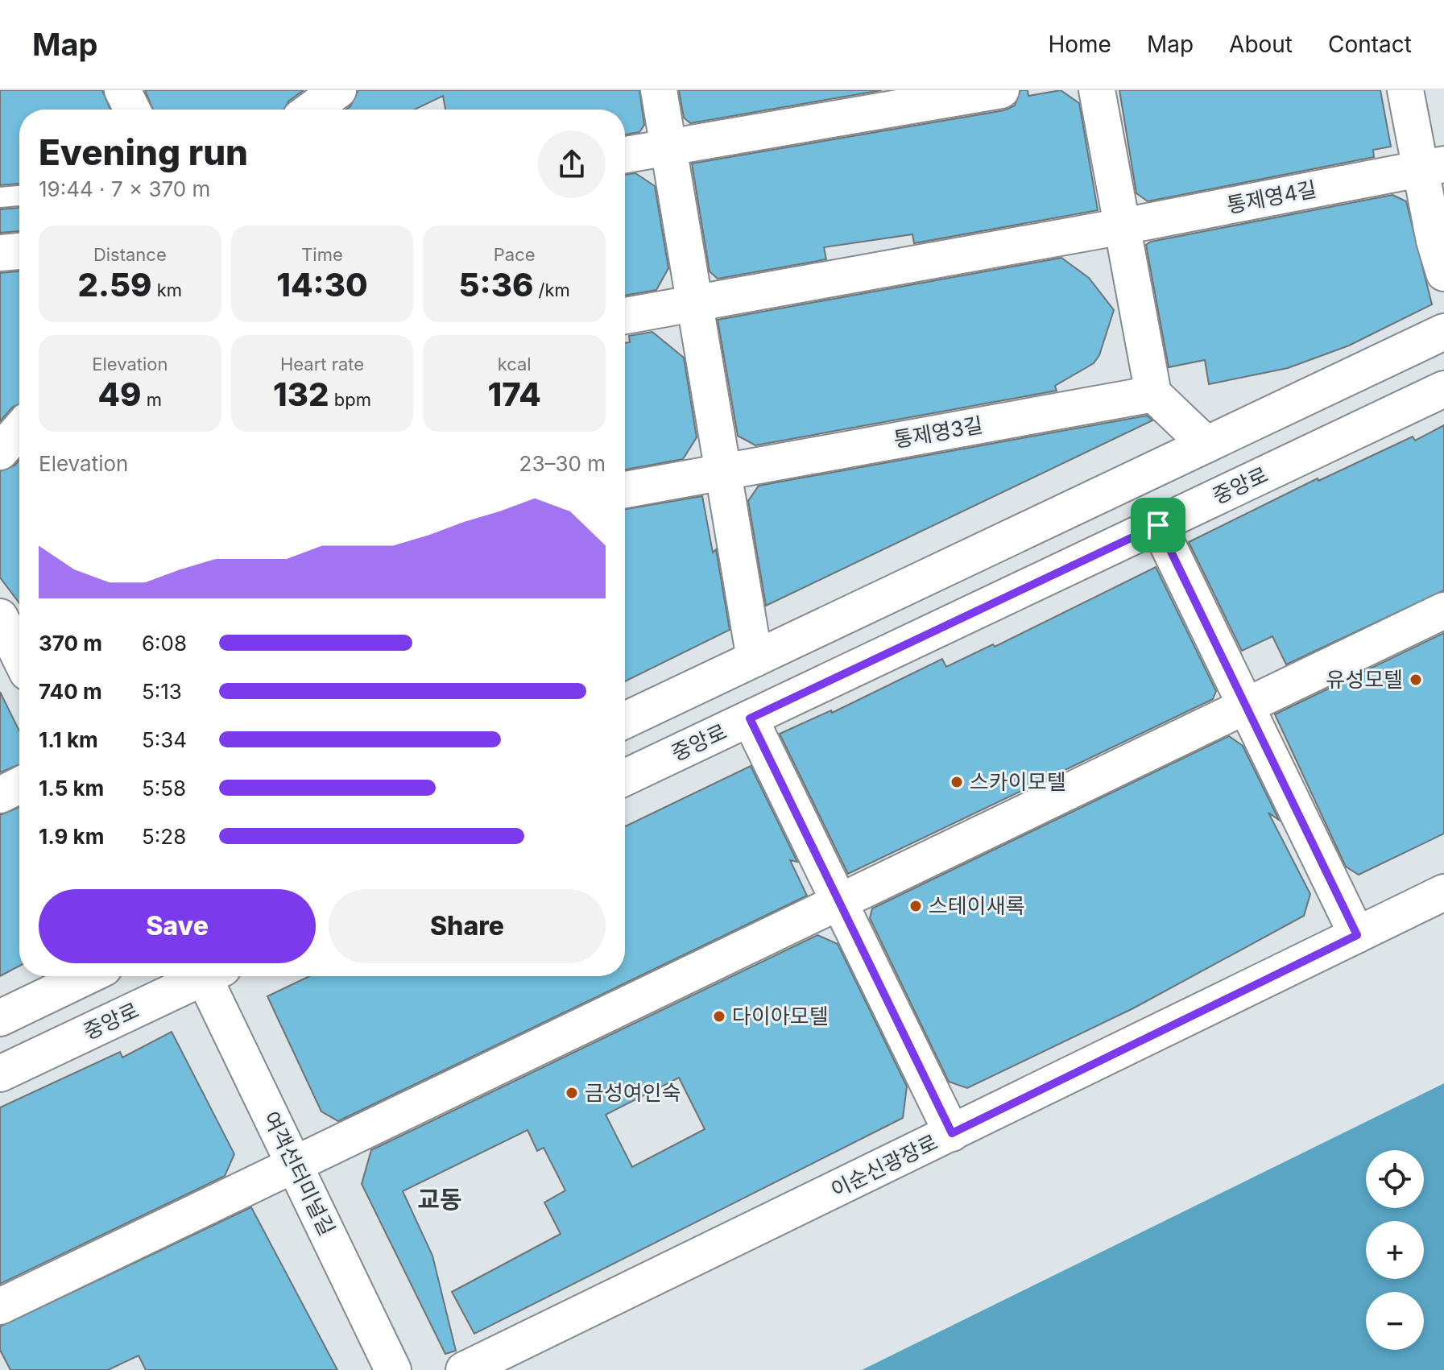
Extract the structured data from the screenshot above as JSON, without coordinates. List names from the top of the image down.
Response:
{
  "streets": {
    "street": [
      "통제영4길",
      "통제영3길",
      "중앙로",
      "이순신광장로",
      "여객선터미널길"
    ]
  },
  "districts": ["교동"],
  "places": [
    "유성모텔",
    "스카이모텔",
    "스테이새록",
    "다이아모텔",
    "금성여인숙"
  ],
  "page": {
    "header": "Map",
    "nav": [
      "Home",
      "Map",
      "About",
      "Contact"
    ],
    "heading": ["Evening run", "19:44 · 7 × 370 m"],
    "stats": [
      ["Distance", "2.59 km"],
      ["Time", "14:30"],
      ["Pace", "5:36 /km"],
      ["Elevation", "49 m"],
      ["Heart rate", "132 bpm"],
      ["kcal", "174"]
    ],
    "chart": ["Elevation", "23–30 m"],
    "list": [
      {
        "name": "370 m",
        "note": "6:08"
      },
      {
        "name": "740 m",
        "note": "5:13"
      },
      {
        "name": "1.1 km",
        "note": "5:34"
      },
      {
        "name": "1.5 km",
        "note": "5:58"
      },
      {
        "name": "1.9 km",
        "note": "5:28"
      }
    ],
    "buttons": ["Save", "Share"],
    "map_buttons": ["+", "−"]
  }
}
